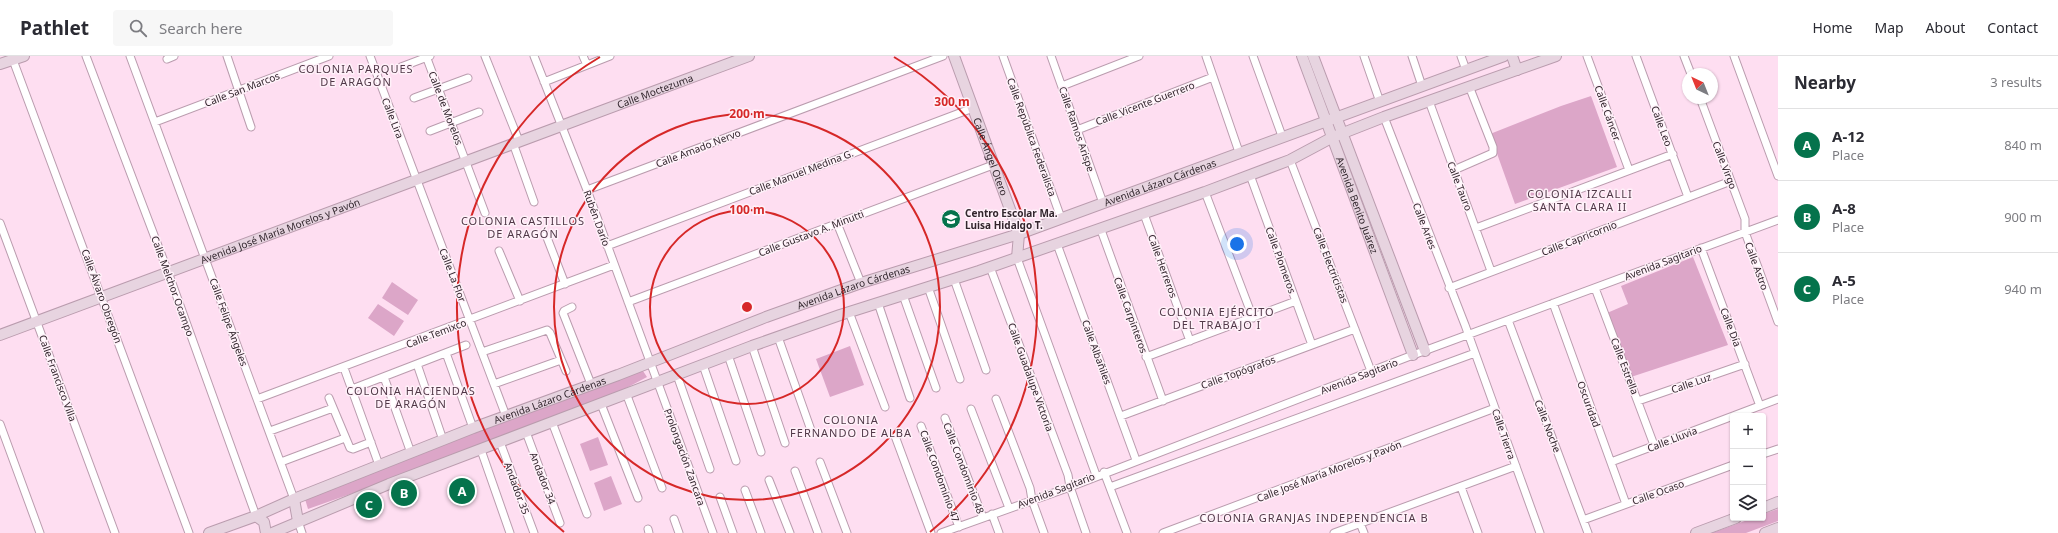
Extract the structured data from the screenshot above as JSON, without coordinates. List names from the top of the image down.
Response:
{
  "streets": {
    "street": [
      "Calle San Marcos",
      "Calle Moctezuma",
      "Calle Vicente Guerrero",
      "Calle de Morelos",
      "Calle Cáncer",
      "Calle Lira",
      "Calle Leo",
      "Calle Ramos Arispe",
      "Calle República Federalista",
      "Calle Amado Nervo",
      "Calle Ángel Otero",
      "Calle Virgo",
      "Calle Manuel Medina G.",
      "Avenida Lázaro Cárdenas",
      "Calle Tauro",
      "Avenida Benito Juárez",
      "Rubén Darío",
      "Calle Aries",
      "Avenida José María Morelos y Pavón",
      "Calle Gustavo A. Minutti",
      "Calle Capricornio",
      "Calle Plomeros",
      "Avenida Sagitario",
      "Calle Electricistas",
      "Calle Herreros",
      "Calle Astro",
      "Calle La Flor",
      "Calle Melchor Ocampo",
      "Calle Álvaro Obregón",
      "Calle Carpinteros",
      "Calle Felipe Ángeles",
      "Calle Día",
      "Calle Temixco",
      "Calle Albañiles",
      "Calle Estrella",
      "Calle Topógrafos",
      "Calle Guadalupe Victoria",
      "Calle Francisco Villa",
      "Calle Luz",
      "Oscuridad",
      "Calle Noche",
      "Calle Tierra",
      "Calle Lluvia",
      "Prolongación Zancara",
      "Calle Condominio 48",
      "Calle José María Morelos y Pavón",
      "Calle Condominio 47",
      "Andador 34",
      "Andador 35",
      "Calle Ocaso"
    ]
  },
  "crossings": [
    ["Calle San Marcos", "Calle Felipe Ángeles"],
    ["Calle Moctezuma", "Rubén Darío"],
    ["Calle Moctezuma", "Avenida José María Morelos y Pavón"],
    ["Calle Vicente Guerrero", "Calle Ramos Arispe"],
    ["Calle de Morelos", "Avenida José María Morelos y Pavón"],
    ["Calle Lira", "Avenida José María Morelos y Pavón"],
    ["Calle Lira", "Calle La Flor"],
    ["Calle Leo", "Calle Capricornio"],
    ["Calle Ramos Arispe", "Avenida Lázaro Cárdenas"],
    ["Calle República Federalista", "Avenida Lázaro Cárdenas"],
    ["Calle Amado Nervo", "Rubén Darío"],
    ["Calle Ángel Otero", "Calle Manuel Medina G."],
    ["Calle Ángel Otero", "Avenida Lázaro Cárdenas"],
    ["Calle Ángel Otero", "Calle Gustavo A. Minutti"],
    ["Calle Virgo", "Calle Capricornio"],
    ["Calle Virgo", "Avenida Sagitario"],
    ["Calle Virgo", "Calle Astro"],
    ["Calle Manuel Medina G.", "Rubén Darío"],
    ["Avenida Lázaro Cárdenas", "Calle Tauro"],
    ["Avenida Lázaro Cárdenas", "Avenida Benito Juárez"],
    ["Avenida Lázaro Cárdenas", "Rubén Darío"],
    ["Avenida Lázaro Cárdenas", "Calle Aries"],
    ["Avenida Lázaro Cárdenas", "Calle Plomeros"],
    ["Avenida Lázaro Cárdenas", "Calle Electricistas"],
    ["Avenida Lázaro Cárdenas", "Calle Herreros"],
    ["Avenida Lázaro Cárdenas", "Calle La Flor"],
    ["Avenida Lázaro Cárdenas", "Calle Melchor Ocampo"],
    ["Avenida Lázaro Cárdenas", "Calle Carpinteros"],
    ["Avenida Lázaro Cárdenas", "Calle Felipe Ángeles"],
    ["Avenida Lázaro Cárdenas", "Calle Albañiles"],
    ["Avenida Lázaro Cárdenas", "Calle Guadalupe Victoria"],
    ["Avenida Lázaro Cárdenas", "Prolongación Zancara"],
    ["Avenida Lázaro Cárdenas", "Andador 34"],
    ["Avenida Lázaro Cárdenas", "Andador 35"],
    ["Calle Tauro", "Calle Capricornio"],
    ["Avenida Benito Juárez", "Avenida Sagitario"],
    ["Rubén Darío", "Avenida José María Morelos y Pavón"],
    ["Rubén Darío", "Calle Gustavo A. Minutti"],
    ["Rubén Darío", "Calle Temixco"],
    ["Rubén Darío", "Prolongación Zancara"],
    ["Calle Aries", "Calle Capricornio"],
    ["Calle Aries", "Avenida Sagitario"],
    ["Calle Aries", "Calle Tierra"],
    ["Avenida José María Morelos y Pavón", "Calle La Flor"],
    ["Avenida José María Morelos y Pavón", "Calle Melchor Ocampo"],
    ["Avenida José María Morelos y Pavón", "Calle Álvaro Obregón"],
    ["Avenida José María Morelos y Pavón", "Calle Felipe Ángeles"],
    ["Avenida José María Morelos y Pavón", "Calle Francisco Villa"],
    ["Calle Plomeros", "Calle Topógrafos"],
    ["Avenida Sagitario", "Calle Electricistas"],
    ["Avenida Sagitario", "Calle Astro"],
    ["Avenida Sagitario", "Calle Día"],
    ["Avenida Sagitario", "Calle Albañiles"],
    ["Avenida Sagitario", "Calle Estrella"],
    ["Avenida Sagitario", "Calle Guadalupe Victoria"],
    ["Avenida Sagitario", "Oscuridad"],
    ["Avenida Sagitario", "Calle Noche"],
    ["Avenida Sagitario", "Calle Tierra"],
    ["Avenida Sagitario", "Calle Condominio 48"],
    ["Avenida Sagitario", "Calle Condominio 47"],
    ["Calle Electricistas", "Calle Topógrafos"],
    ["Calle La Flor", "Calle Temixco"],
    ["Calle Carpinteros", "Calle Topógrafos"],
    ["Calle Felipe Ángeles", "Calle Temixco"],
    ["Calle Día", "Calle Luz"],
    ["Calle Día", "Calle Lluvia"],
    ["Calle Albañiles", "Calle Topógrafos"],
    ["Calle Estrella", "Calle Luz"],
    ["Calle Estrella", "Calle Lluvia"],
    ["Oscuridad", "Calle Lluvia"],
    ["Oscuridad", "Calle Ocaso"],
    ["Calle Noche", "Calle Ocaso"],
    ["Calle Tierra", "Calle José María Morelos y Pavón"]
  ],
  "districts": [
    "COLONIA PARQUES DE ARAGÓN",
    "COLONIA IZCALLI SANTA CLARA II",
    "COLONIA CASTILLOS DE ARAGÓN",
    "COLONIA EJÉRCITO DEL TRABAJO I",
    "COLONIA HACIENDAS DE ARAGÓN",
    "COLONIA FERNANDO DE ALBA",
    "COLONIA GRANJAS INDEPENDENCIA B"
  ],
  "places": {
    "school or university": ["Centro Escolar Ma. Luisa Hidalgo T."]
  },
  "north": "top left",
  "page": {
    "header": "Pathlet",
    "search": "Search here",
    "nav": [
      "Home",
      "Map",
      "About",
      "Contact"
    ],
    "heading": ["Nearby", "3 results"],
    "list": [
      {
        "mark": "A",
        "name": "A-12",
        "note": "Place",
        "value": "840 m"
      },
      {
        "mark": "B",
        "name": "A-8",
        "note": "Place",
        "value": "900 m"
      },
      {
        "mark": "C",
        "name": "A-5",
        "note": "Place",
        "value": "940 m"
      }
    ],
    "map_buttons": ["+", "−"],
    "pins": ["A", "B", "C"]
  },
  "rings": ["300 m", "200 m", "100 m"]
}
